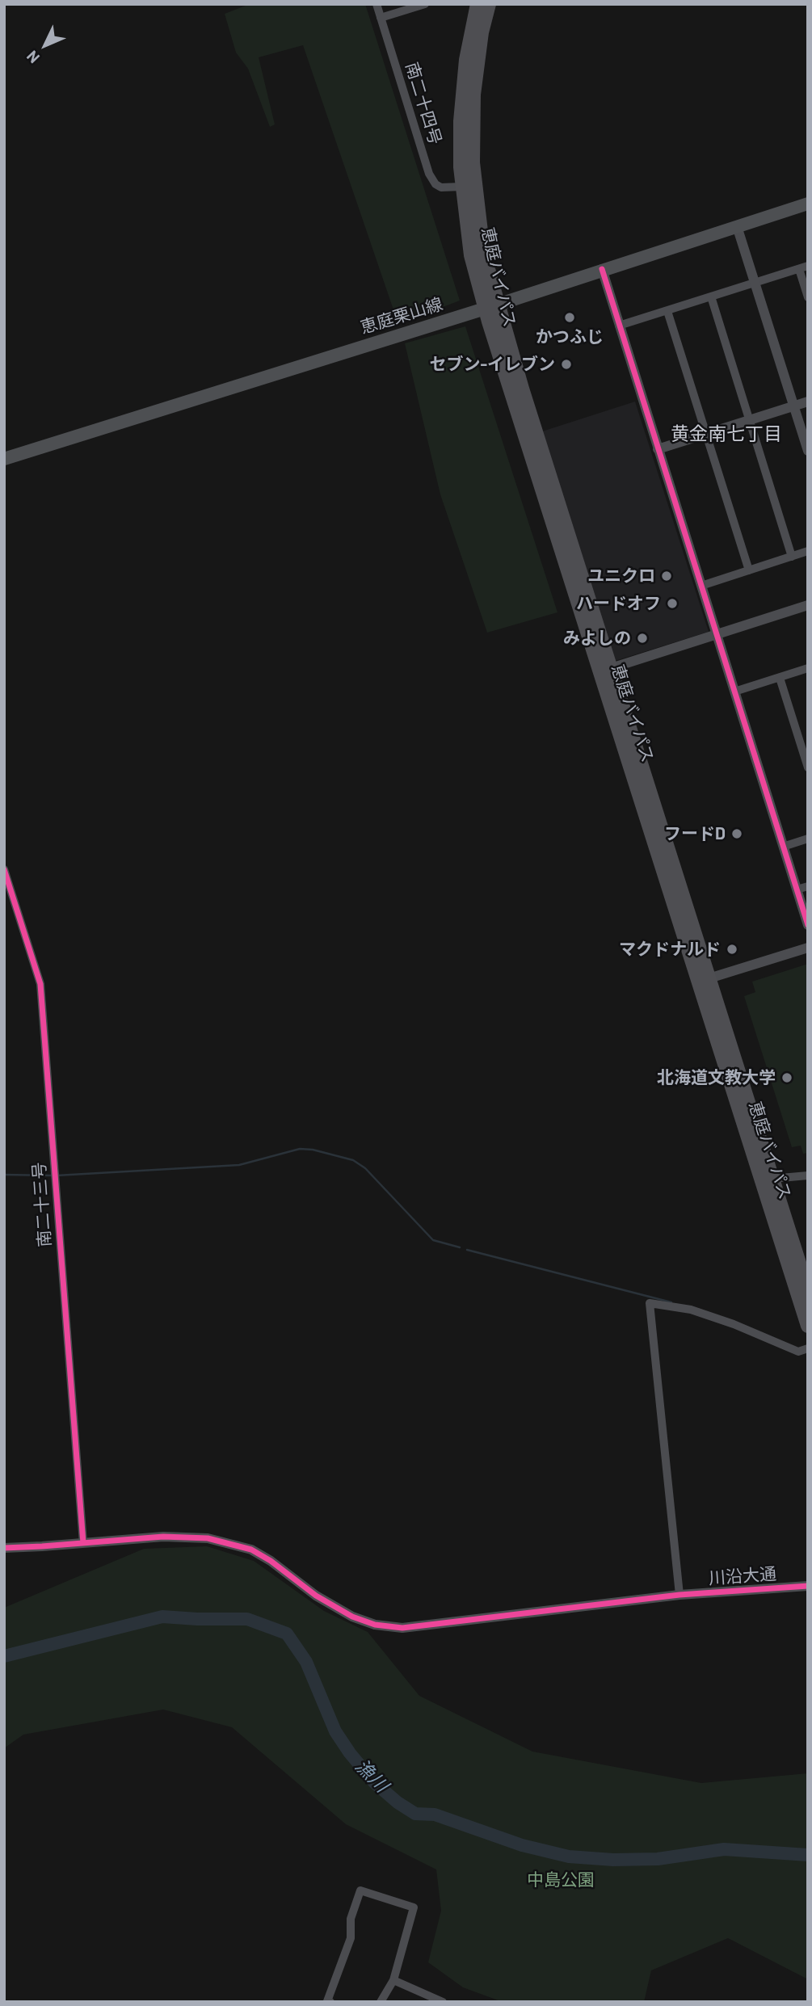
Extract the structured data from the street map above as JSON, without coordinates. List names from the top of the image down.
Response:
{
  "streets": {
    "highway": ["恵庭バイパス"],
    "main road": ["恵庭栗山線"],
    "street": ["南二十四号", "南二十三号", "川沿大通"]
  },
  "crossings": [
    ["南二十四号", "恵庭バイパス"],
    ["恵庭バイパス", "恵庭栗山線"],
    ["南二十三号", "川沿大通"]
  ],
  "districts": ["黄金南七丁目"],
  "water": ["漁川"],
  "parks": ["中島公園"],
  "places": [
    "かつふじ",
    "セブン-イレブン",
    "ユニクロ",
    "ハードオフ",
    "みよしの",
    "フードD",
    "マクドナルド",
    "北海道文教大学"
  ],
  "north": "bottom left"
}
